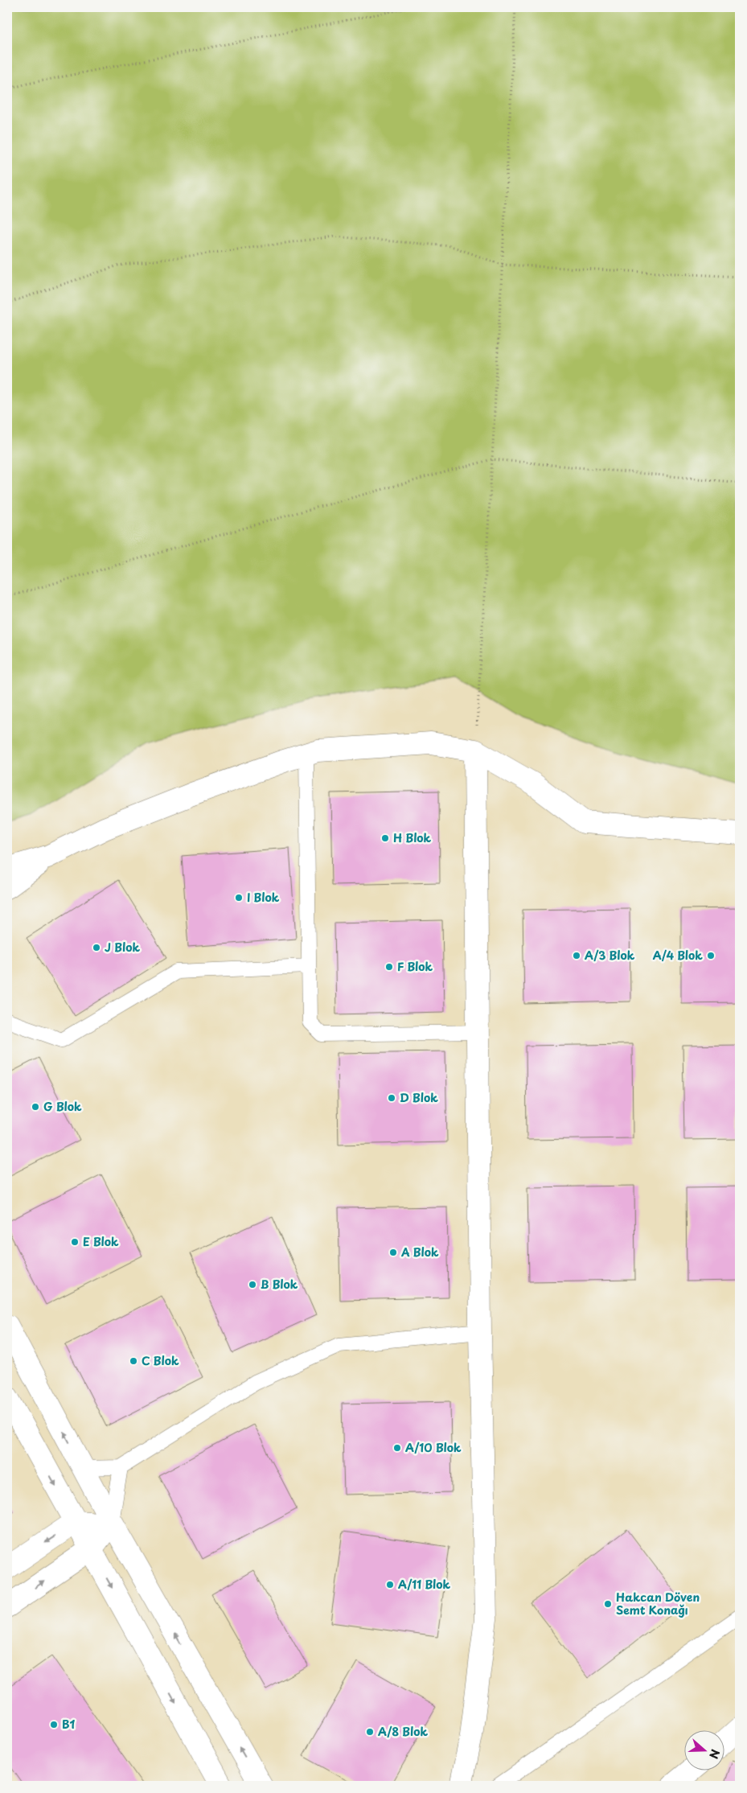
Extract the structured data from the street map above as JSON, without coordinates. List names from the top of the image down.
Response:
{
  "places": [
    "H Blok",
    "I Blok",
    "J Blok",
    "A/3 Blok",
    "A/4 Blok",
    "F Blok",
    "D Blok",
    "G Blok",
    "E Blok",
    "A Blok",
    "B Blok",
    "C Blok",
    "A/10 Blok",
    "A/11 Blok",
    "Hakcan Döven Semt Konağı",
    "B1",
    "A/8 Blok"
  ],
  "north": "right"
}
